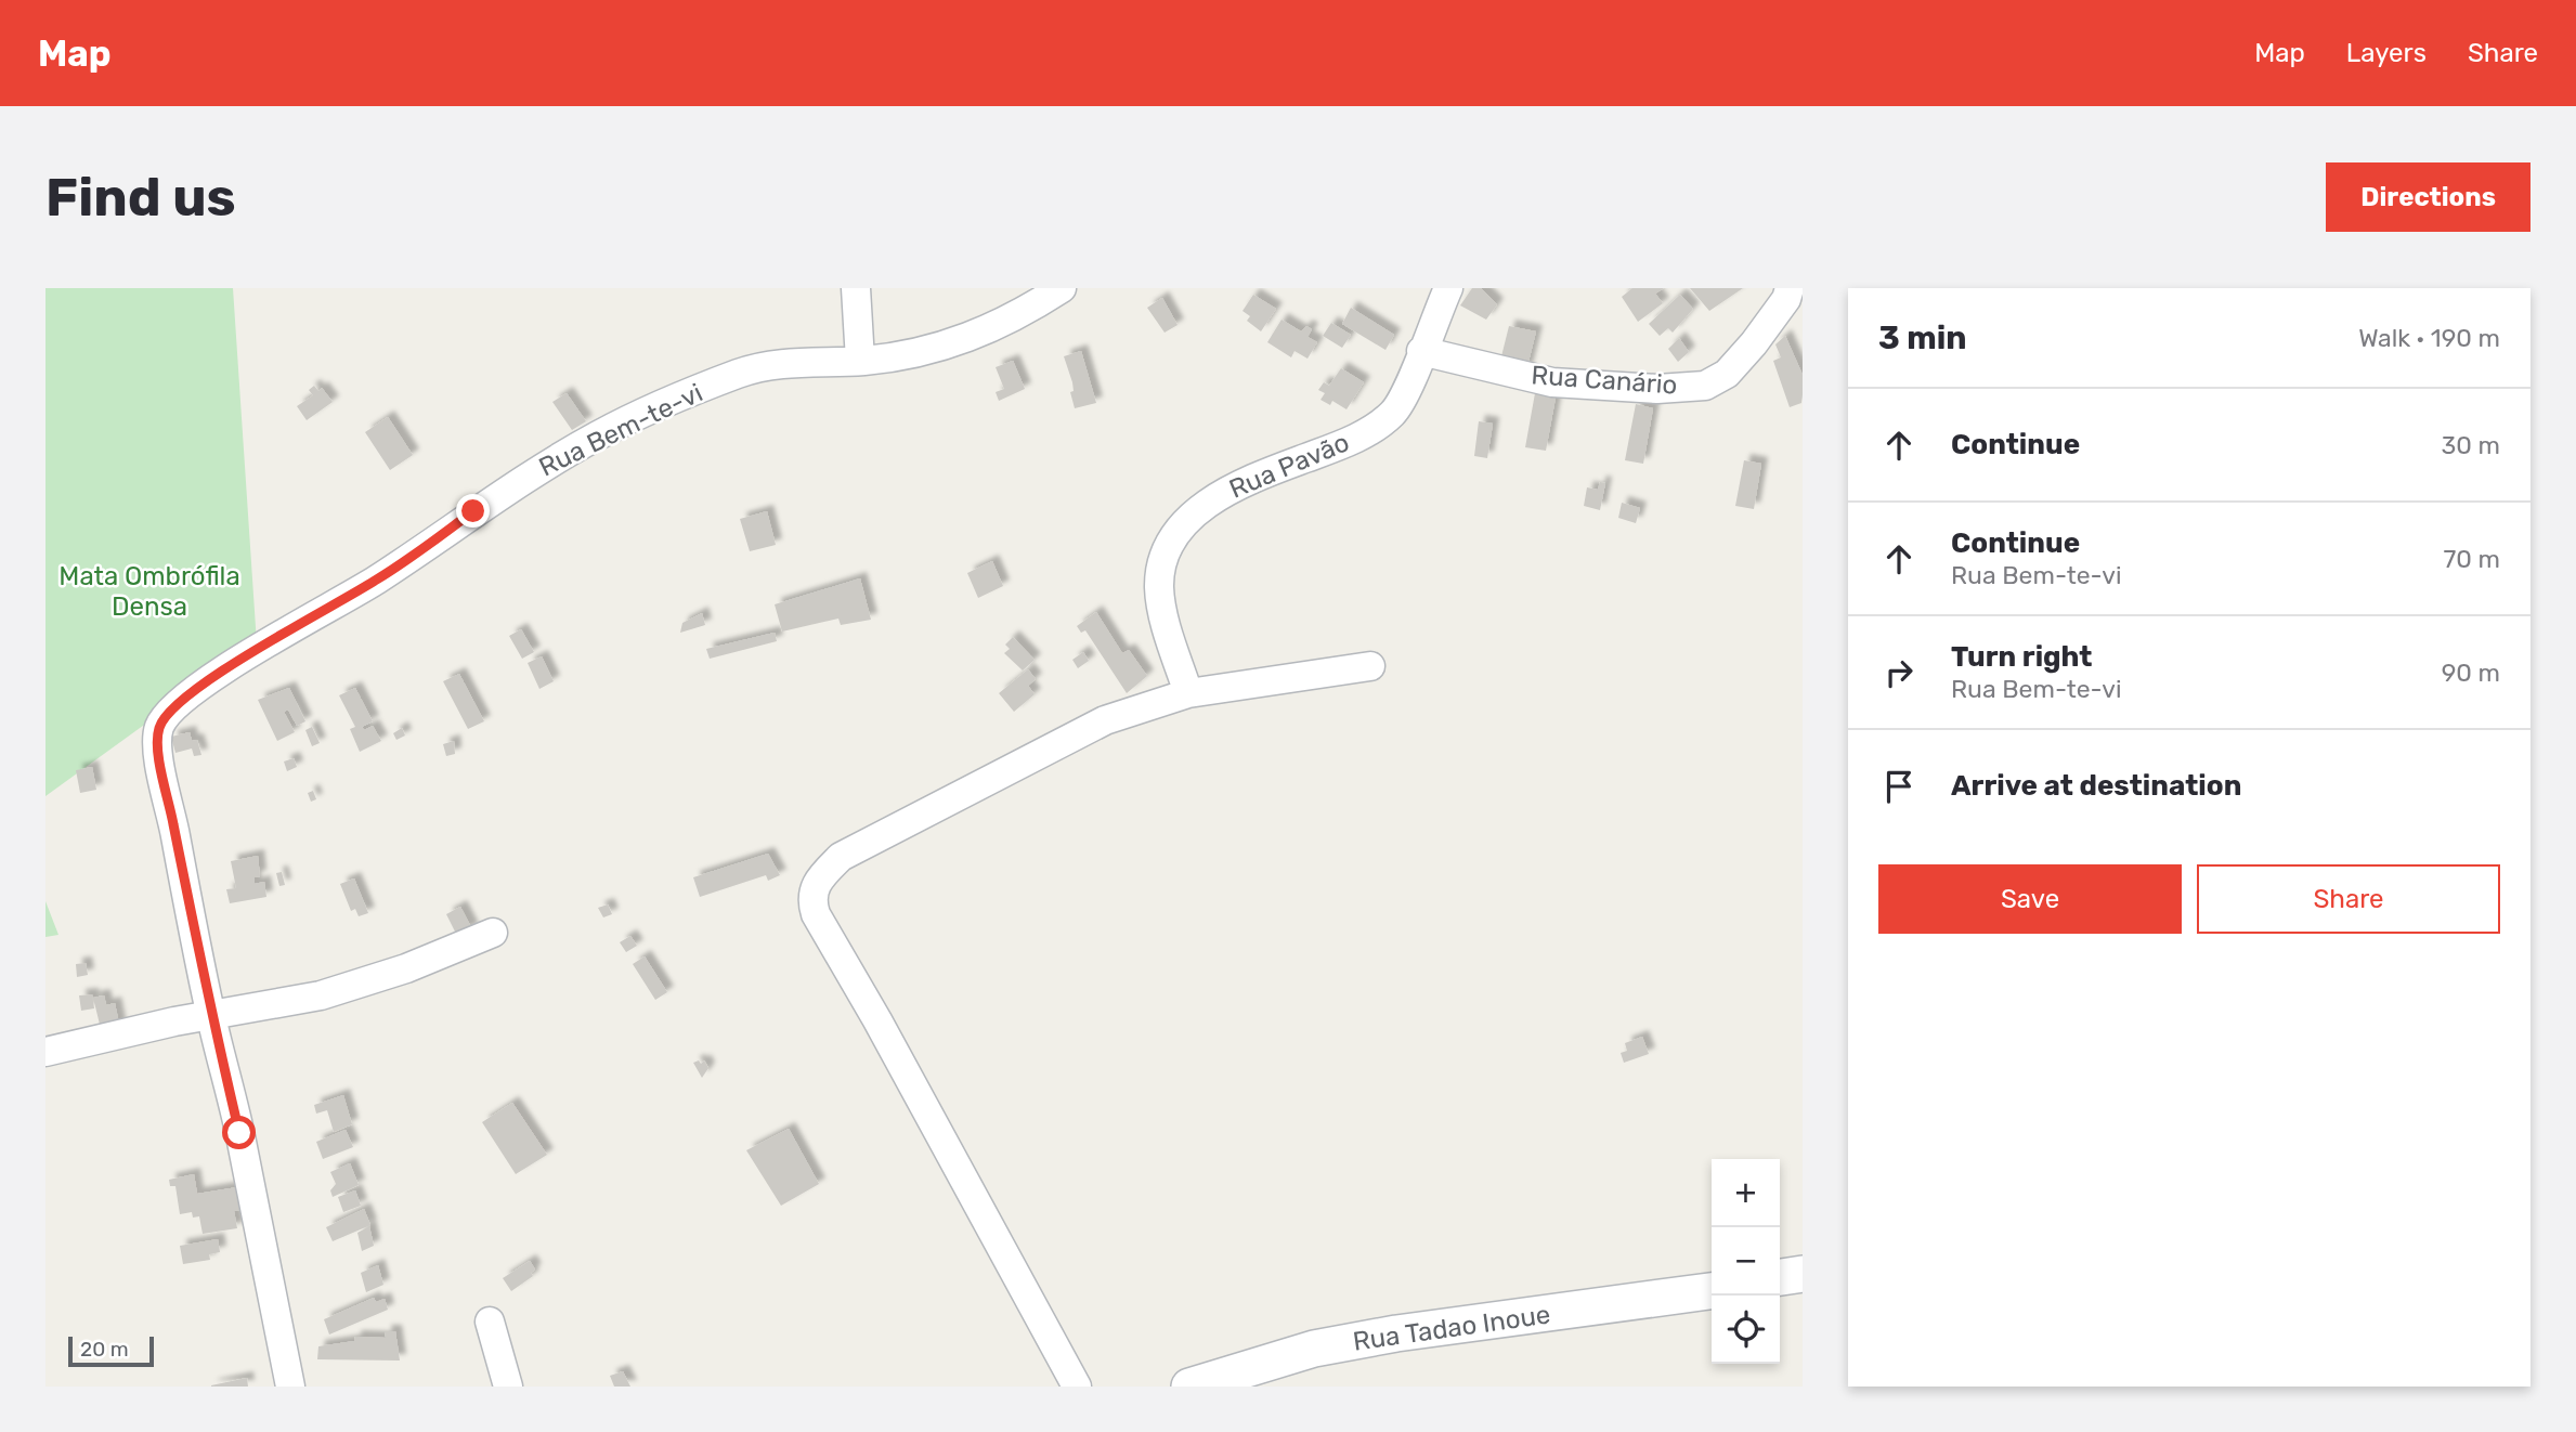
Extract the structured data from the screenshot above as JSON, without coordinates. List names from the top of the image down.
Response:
{
  "streets": {
    "street": [
      "Rua Canário",
      "Rua Bem-te-vi",
      "Rua Pavão",
      "Rua Tadao Inoue"
    ]
  },
  "crossings": [
    ["Rua Canário", "Rua Pavão"]
  ],
  "parks": ["Mata Ombrófila Densa"],
  "scale_bar": "20 m",
  "page": {
    "header": "Map",
    "nav": ["Map", "Layers", "Share"],
    "buttons": [
      "Directions",
      ["Save", "Share"]
    ],
    "title": "Find us",
    "heading": ["3 min", "Walk · 190 m"],
    "list": [
      ["Continue", "30 m"],
      ["Continue", "Rua Bem-te-vi", "70 m"],
      ["Turn right", "Rua Bem-te-vi", "90 m"],
      "Arrive at destination"
    ],
    "map_buttons": ["+", "−"],
    "scale": "20 m"
  }
}
